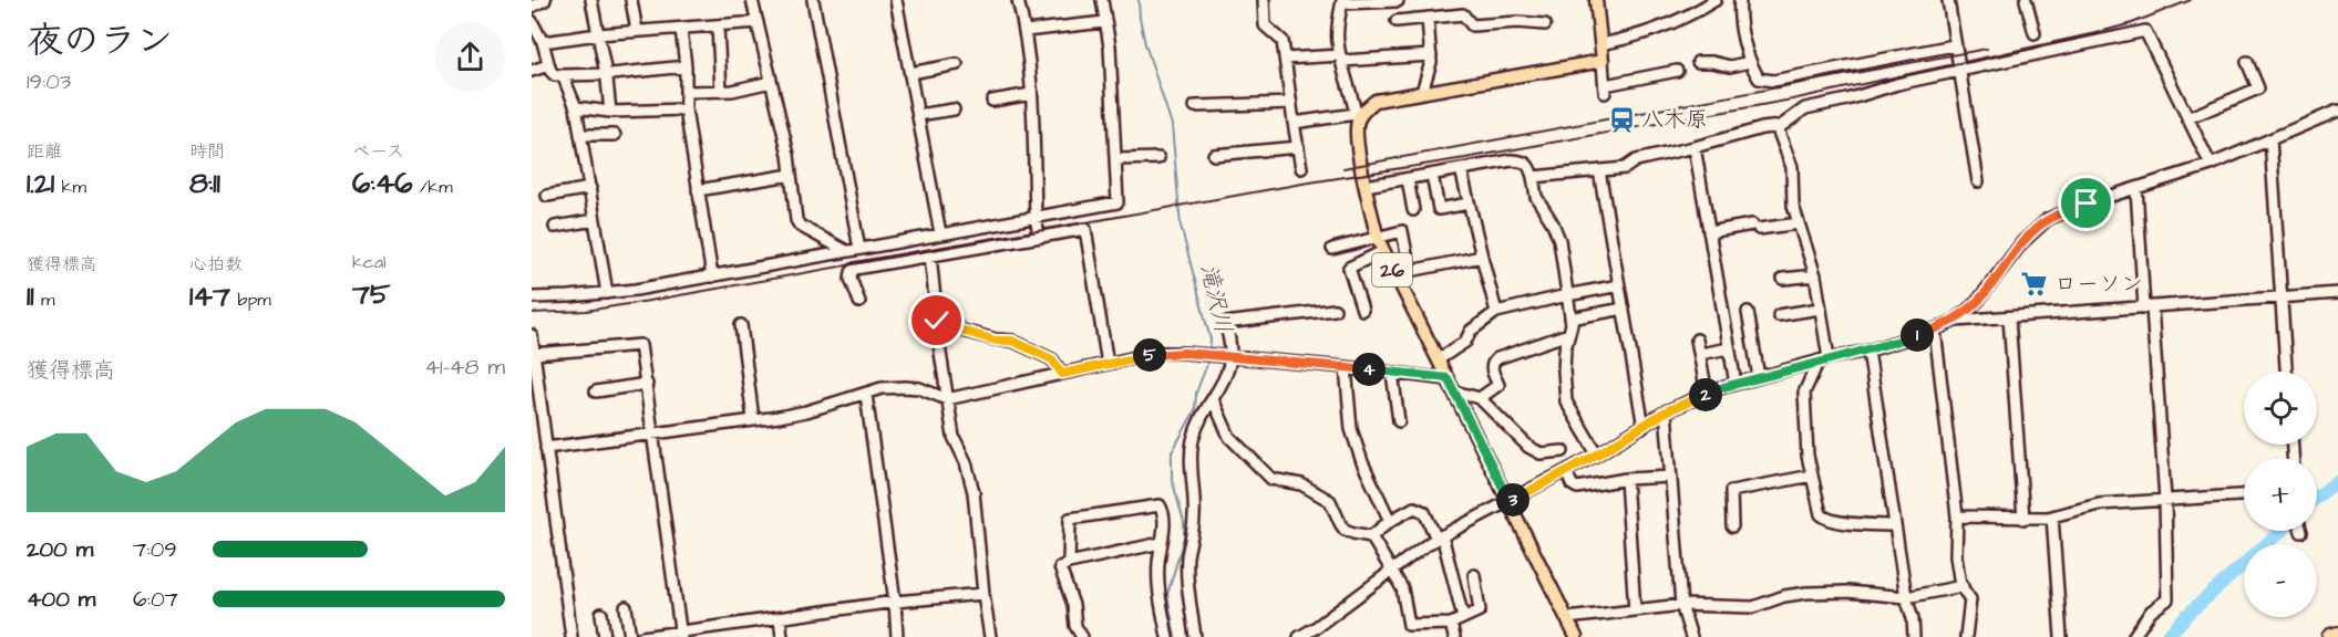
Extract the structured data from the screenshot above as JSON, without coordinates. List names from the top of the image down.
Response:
{
  "streets": {
    "main road": ["26"]
  },
  "water": ["滝沢川"],
  "places": {
    "station": ["八木原"],
    "supermarket": ["ローソン"]
  },
  "page": {
    "heading": ["夜のラン", "19:03"],
    "stats": [
      ["距離", "1.21 km"],
      ["時間", "8:11"],
      ["ペース", "6:46 /km"],
      ["獲得標高", "11 m"],
      ["心拍数", "147 bpm"],
      ["kcal", "75"]
    ],
    "pins": [
      "1",
      "5",
      "4",
      "2",
      "3"
    ],
    "chart": ["獲得標高", "41–48 m"],
    "map_buttons": ["+", "−"],
    "list": [
      {
        "name": "200 m",
        "note": "7:09"
      },
      {
        "name": "400 m",
        "note": "6:07"
      }
    ]
  }
}
